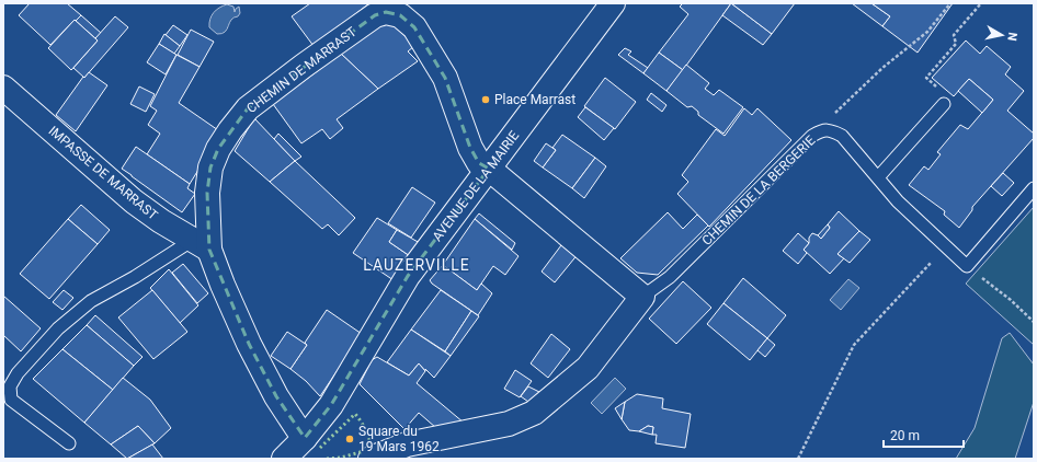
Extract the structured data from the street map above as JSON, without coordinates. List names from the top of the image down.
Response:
{
  "streets": {
    "street": [
      "CHEMIN DE MARRAST",
      "IMPASSE DE MARRAST",
      "AVENUE DE LA MAIRIE",
      "CHEMIN DE LA BERGERIE"
    ]
  },
  "crossings": [
    ["CHEMIN DE MARRAST", "IMPASSE DE MARRAST"],
    ["CHEMIN DE MARRAST", "AVENUE DE LA MAIRIE"]
  ],
  "districts": ["LAUZERVILLE"],
  "places": ["Place Marrast", "Square du 19 Mars 1962"],
  "scale_bar": "20 m",
  "north": "right"
}
